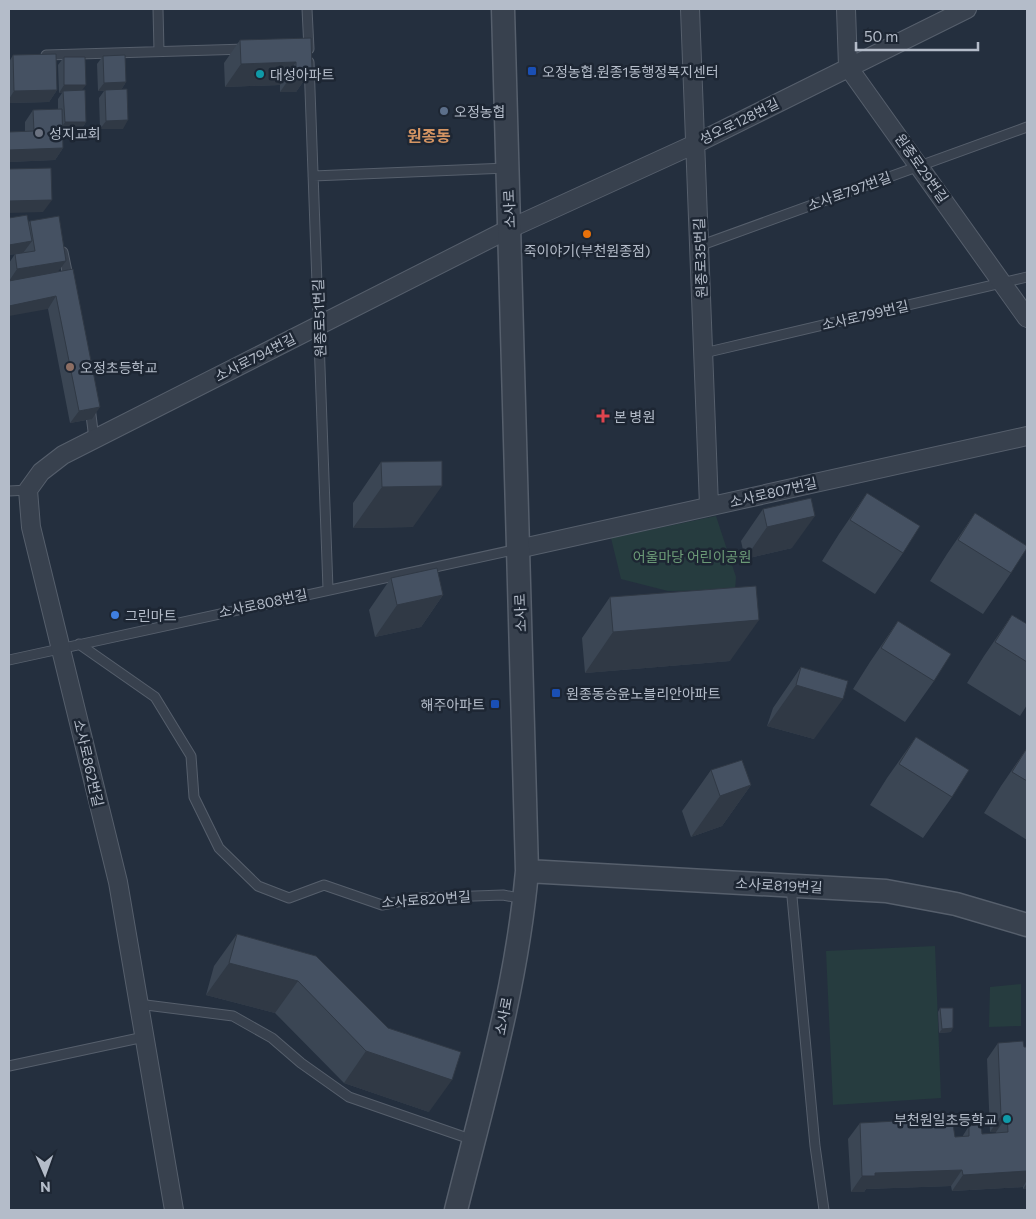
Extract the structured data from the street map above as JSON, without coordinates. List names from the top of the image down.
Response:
{
  "streets": {
    "street": [
      "성오로128번길",
      "원종로29번길",
      "소사로",
      "원종로35번길",
      "소사로794번길",
      "소사로807번길",
      "소사로862번길",
      "소사로819번길"
    ],
    "lane": [
      "소사로797번길",
      "소사로799번길",
      "원종로51번길",
      "소사로808번길",
      "소사로820번길"
    ]
  },
  "crossings": [
    ["성오로128번길", "원종로29번길"],
    ["성오로128번길", "소사로"],
    ["성오로128번길", "원종로35번길"],
    ["성오로128번길", "소사로794번길"],
    ["원종로29번길", "소사로797번길"],
    ["원종로29번길", "소사로799번길"],
    ["소사로797번길", "원종로35번길"],
    ["소사로", "소사로794번길"],
    ["소사로", "소사로807번길"],
    ["소사로", "소사로808번길"],
    ["소사로", "소사로819번길"],
    ["소사로", "소사로820번길"],
    ["원종로35번길", "소사로799번길"],
    ["원종로35번길", "소사로807번길"],
    ["원종로51번길", "소사로794번길"],
    ["원종로51번길", "소사로808번길"],
    ["소사로794번길", "소사로862번길"],
    ["소사로807번길", "소사로808번길"],
    ["소사로808번길", "소사로862번길"],
    ["소사로808번길", "소사로820번길"],
    ["소사로862번길", "소사로820번길"]
  ],
  "districts": ["원종동"],
  "parks": ["어울마당 어린이공원"],
  "places": {
    "transit": ["오정농협.원종1동행정복지센터", "원종동승윤노블리안아파트", "해주아파트"],
    "other": [
      "대성아파트",
      "오정농협",
      "성지교회",
      "죽이야기(부천원종점)",
      "오정초등학교",
      "그린마트",
      "부천원일초등학교"
    ],
    "health": ["본 병원"]
  },
  "scale_bar": "50 m",
  "north": "bottom"
}
